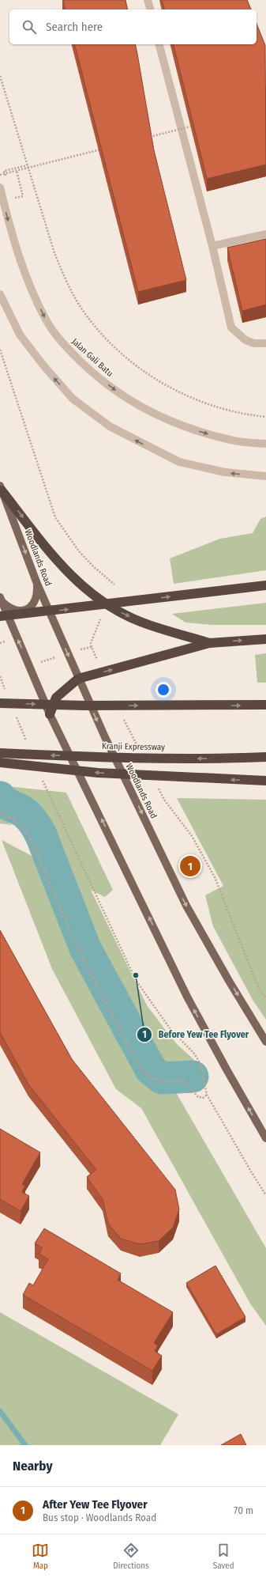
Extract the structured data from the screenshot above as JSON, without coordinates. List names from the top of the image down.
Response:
{
  "streets": {
    "highway": ["Kranji Expressway"],
    "main road": ["Woodlands Road"],
    "street": ["Jalan Gali Batu"]
  },
  "places": ["Before Yew Tee Flyover"],
  "page": {
    "search": "Search here",
    "pins": "1",
    "heading": "Nearby",
    "list": [
      {
        "mark": "1",
        "name": "After Yew Tee Flyover",
        "note": "Bus stop · Woodlands Road",
        "value": "70 m"
      }
    ],
    "nav": ["Map", "Directions", "Saved"]
  }
}
